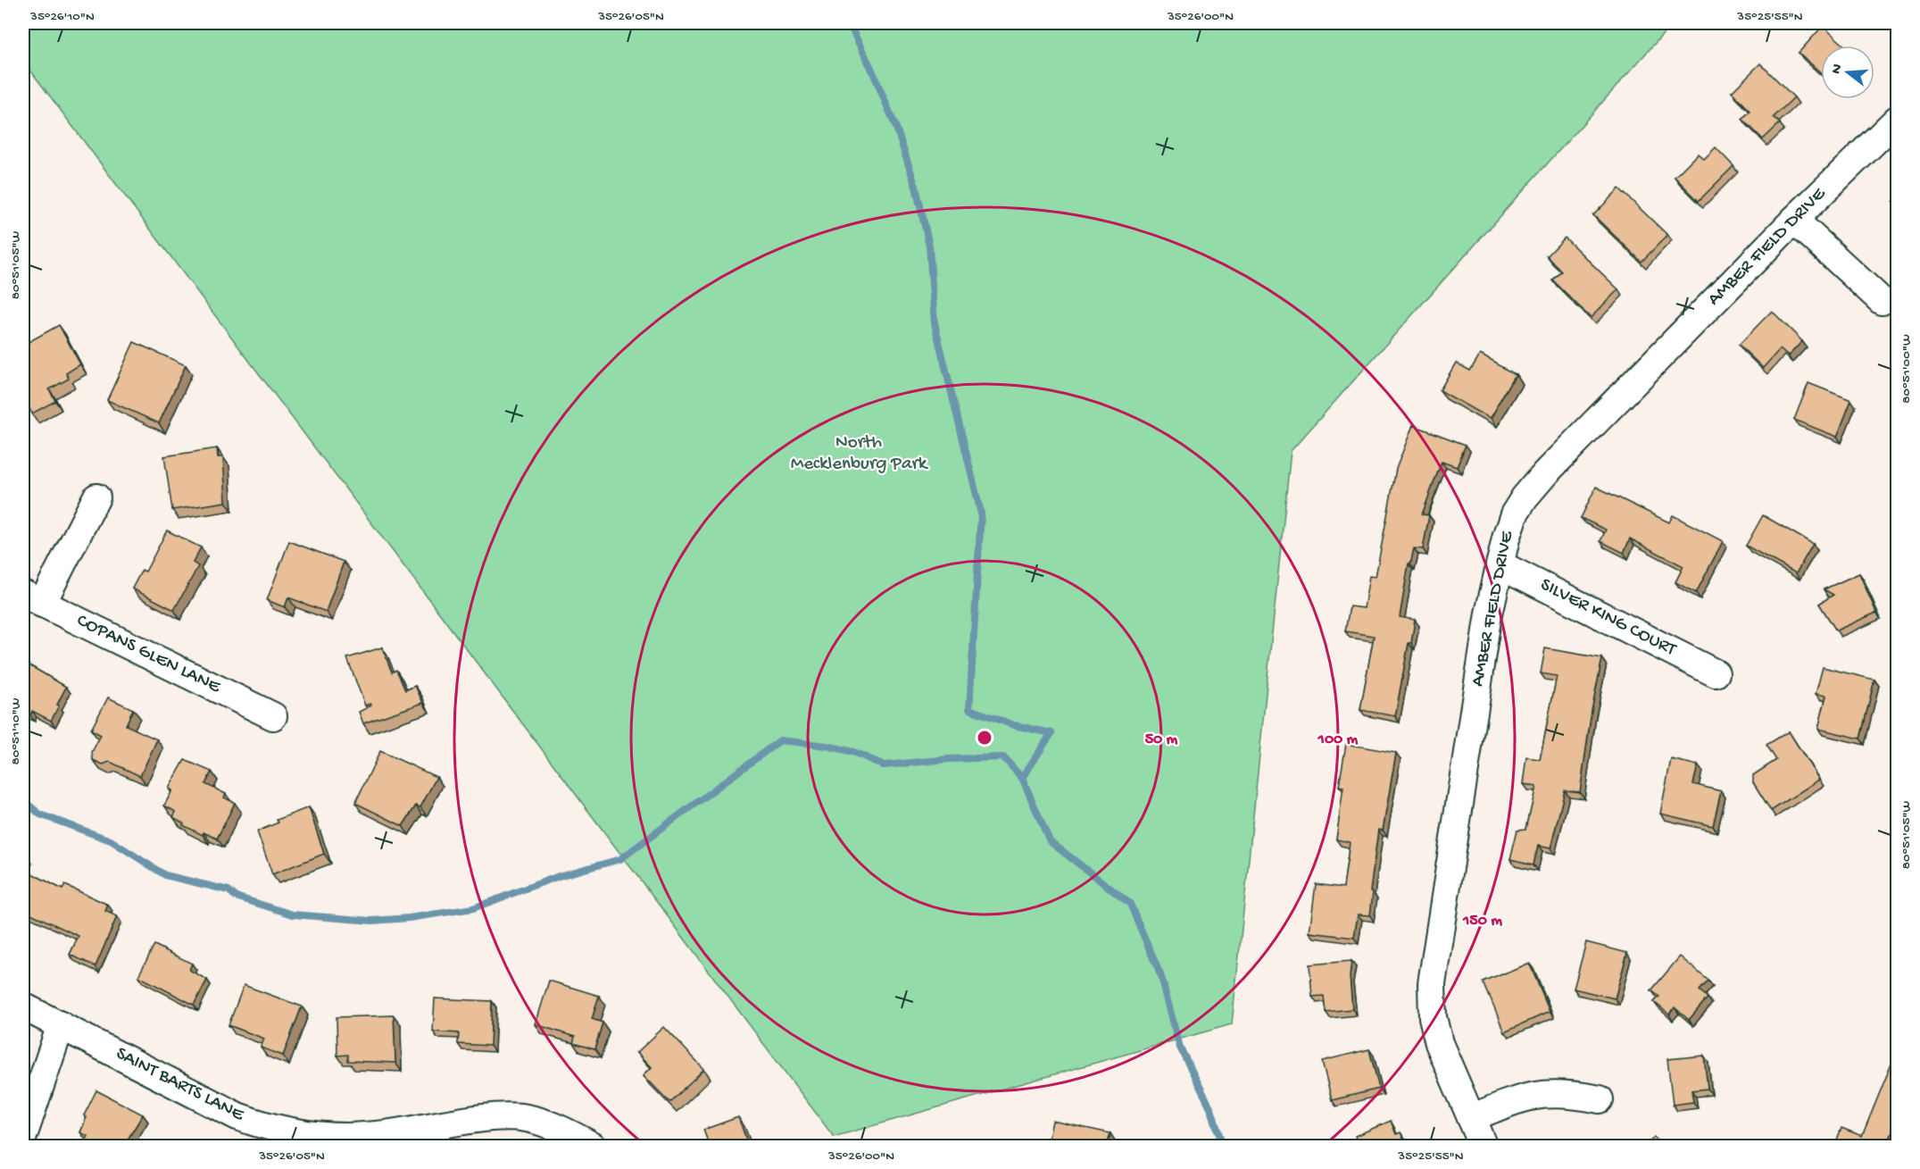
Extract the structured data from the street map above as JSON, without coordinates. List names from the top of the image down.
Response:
{
  "streets": {
    "street": [
      "AMBER FIELD DRIVE",
      "SILVER KING COURT",
      "COPANS GLEN LANE",
      "SAINT BARTS LANE"
    ]
  },
  "crossings": [
    ["AMBER FIELD DRIVE", "SILVER KING COURT"]
  ],
  "parks": ["North Mecklenburg Park"],
  "north": "left",
  "coordinates": [
    "35°26'10\"N",
    "35°26'05\"N",
    "35°26'00\"N",
    "35°25'55\"N",
    "80°51'05\"W",
    "80°51'00\"W",
    "80°51'10\"W"
  ],
  "rings": ["50 m", "100 m", "150 m"]
}
